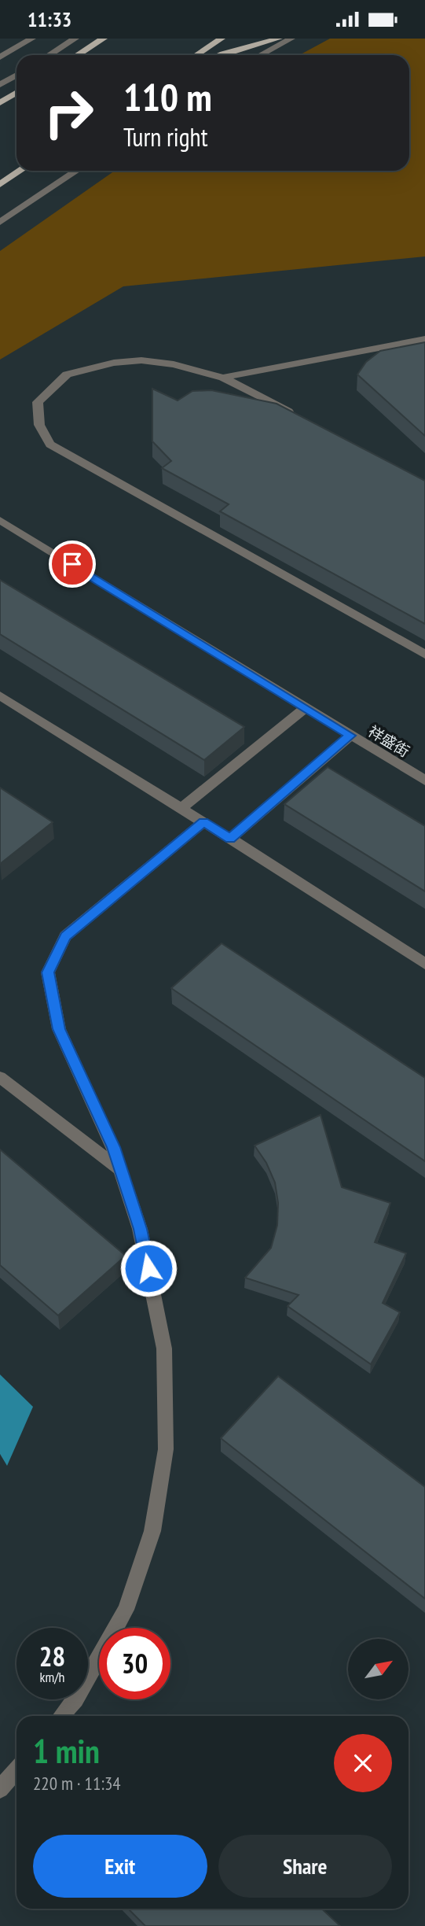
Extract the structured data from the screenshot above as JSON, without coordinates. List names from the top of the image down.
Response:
{
  "streets": {
    "street": ["祥盛街"]
  },
  "north": "top right",
  "page": {
    "status": "11:33",
    "turn": ["110 m", "Turn right"],
    "speed": "28 km/h",
    "limit": "30",
    "heading": ["1 min", "220 m · 11:34"],
    "buttons": ["Exit", "Share"]
  }
}
